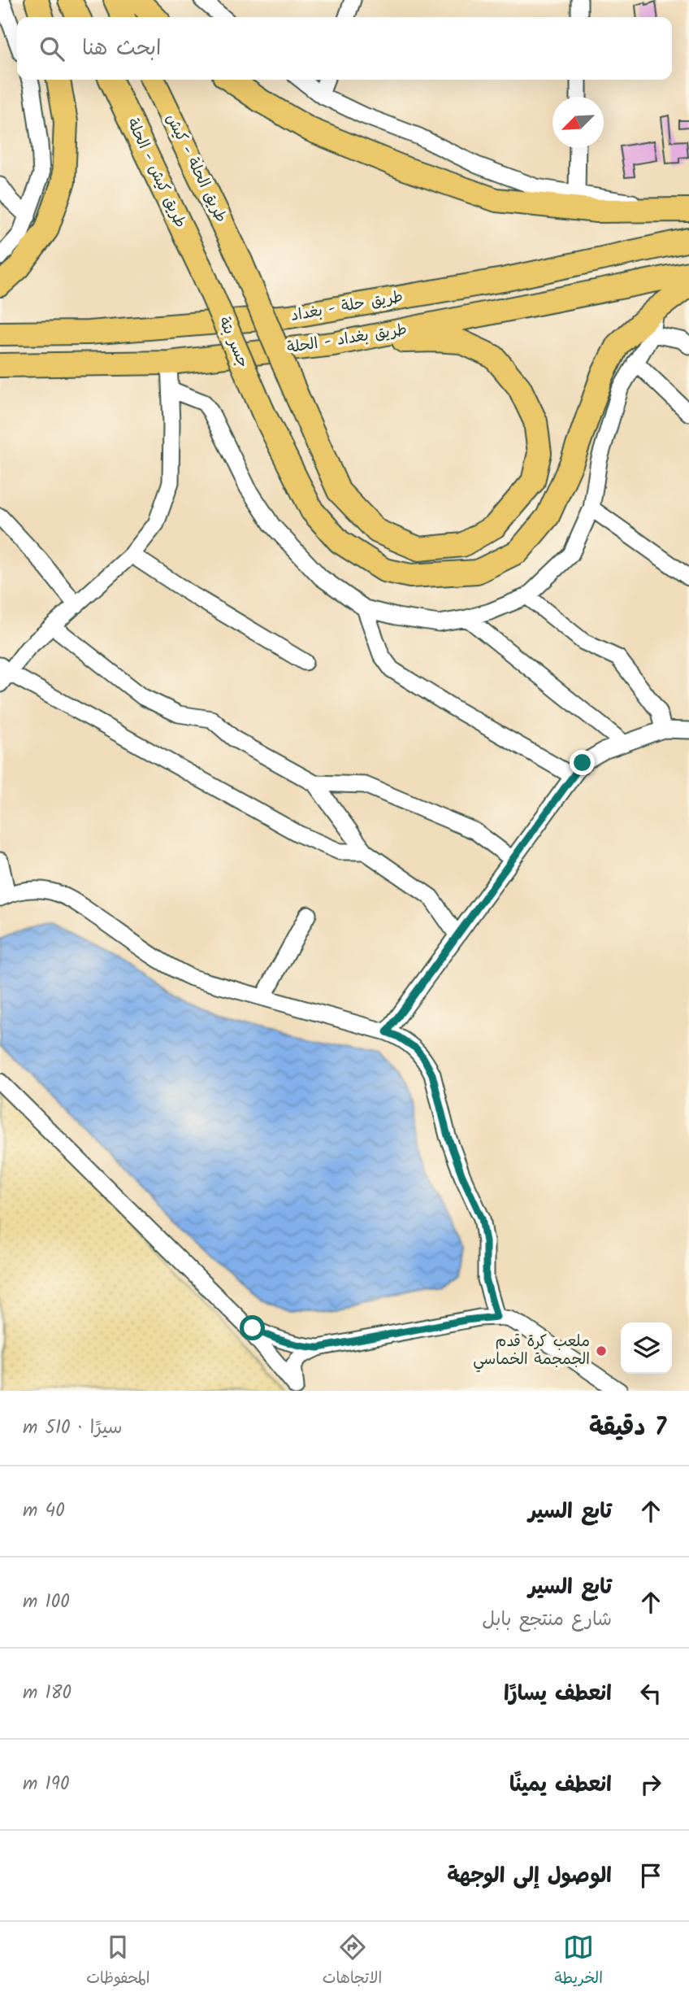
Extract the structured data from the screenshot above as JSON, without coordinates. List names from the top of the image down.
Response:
{
  "streets": {
    "highway": [
      "طريق الحلة - كيش",
      "طريق كيش - الحلة",
      "طريق حلة - بغداد",
      "طريق بغداد - الحلة",
      "جسر بتة"
    ]
  },
  "crossings": [
    ["طريق الحلة - كيش", "طريق بغداد - الحلة"],
    ["طريق كيش - الحلة", "جسر بتة"]
  ],
  "places": ["ملعب كرة قدم الجمجمة الخماسي"],
  "north": "bottom left",
  "page": {
    "search": "ابحث هنا",
    "heading": ["7 دقيقة", "سيرًا · 510 m"],
    "list": [
      ["تابع السير", "40 m"],
      ["تابع السير", "شارع منتجع بابل", "100 m"],
      ["انعطف يسارًا", "180 m"],
      ["انعطف يمينًا", "190 m"],
      "الوصول إلى الوجهة"
    ],
    "nav": ["الخريطة", "الاتجاهات", "المحفوظات"]
  }
}
